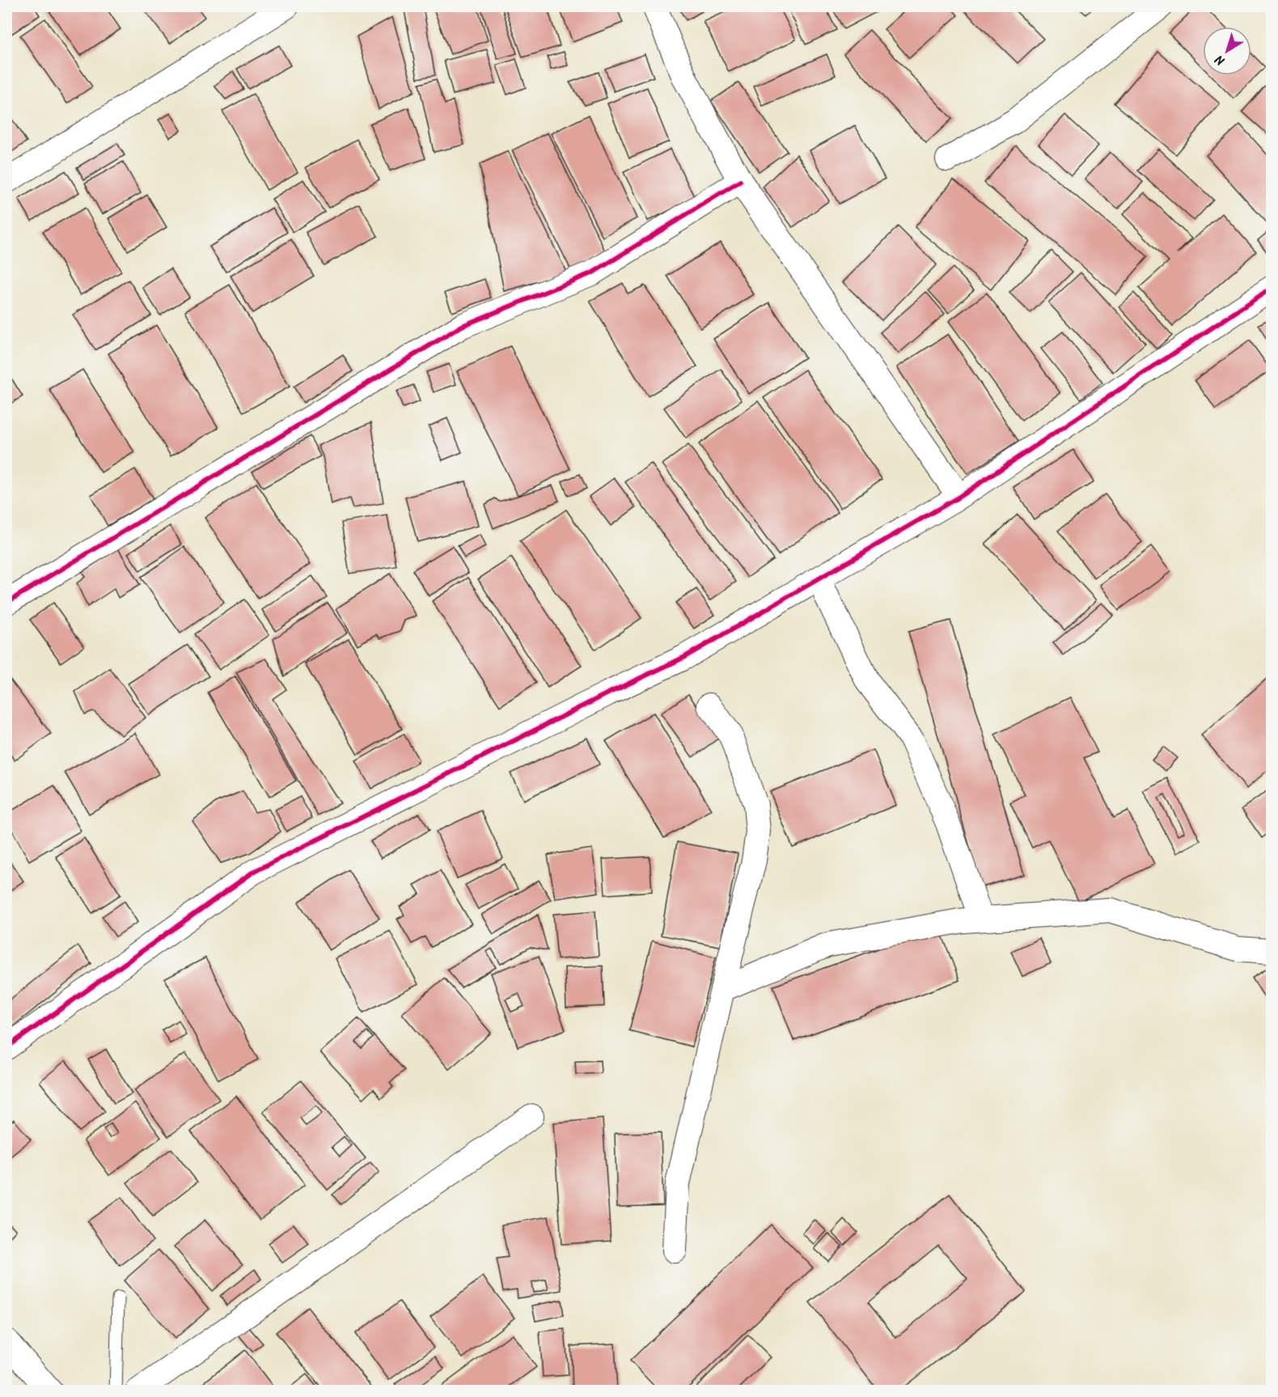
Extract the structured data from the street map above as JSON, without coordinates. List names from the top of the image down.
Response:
{
  "north": "bottom left"
}
